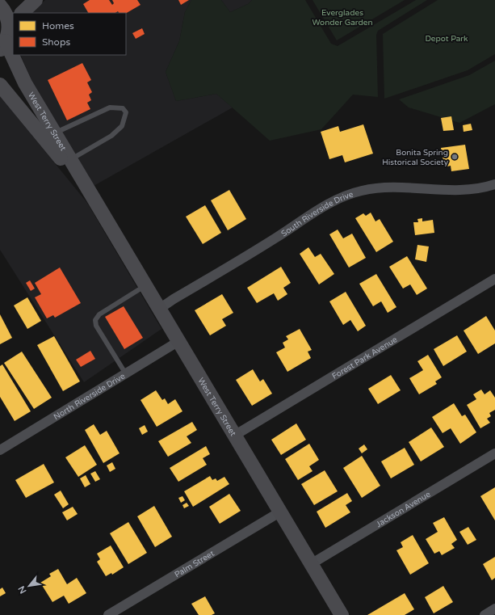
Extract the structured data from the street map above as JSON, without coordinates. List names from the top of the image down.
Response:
{
  "streets": {
    "street": [
      "West Terry Street",
      "South Riverside Drive",
      "Forest Park Avenue",
      "North Riverside Drive",
      "Jackson Avenue",
      "Palm Street"
    ]
  },
  "crossings": [
    ["West Terry Street", "South Riverside Drive"],
    ["West Terry Street", "Forest Park Avenue"],
    ["West Terry Street", "North Riverside Drive"],
    ["West Terry Street", "Jackson Avenue"],
    ["West Terry Street", "Palm Street"]
  ],
  "parks": ["Everglades Wonder Garden", "Depot Park"],
  "places": ["Bonita Spring Historical Society"],
  "legend": ["Homes", "Shops"],
  "north": "bottom left"
}
